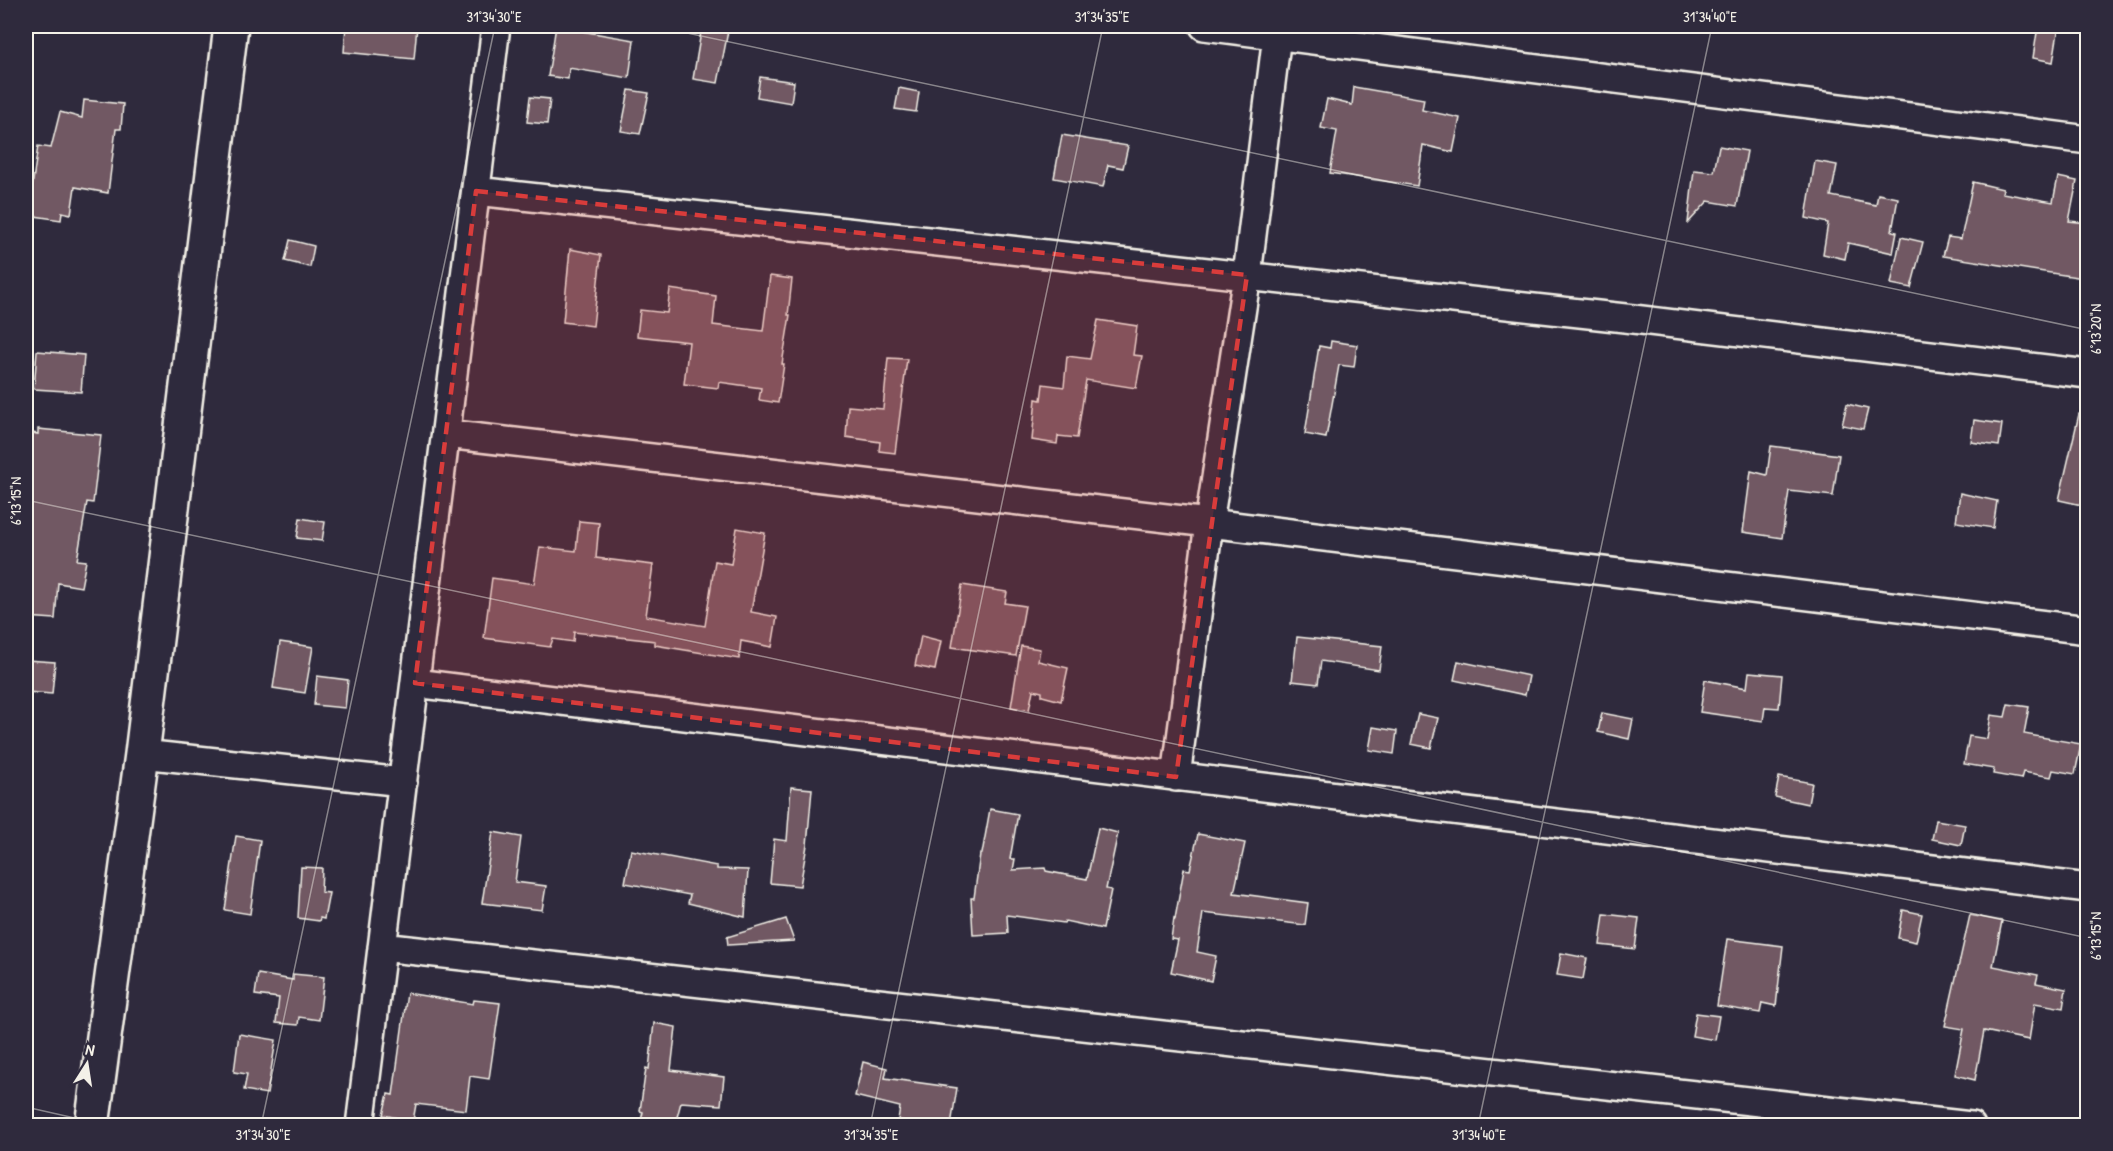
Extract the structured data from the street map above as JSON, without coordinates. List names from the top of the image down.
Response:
{
  "north": "top",
  "coordinates": [
    "31°34'30\"E",
    "31°34'35\"E",
    "31°34'40\"E",
    "6°13'20\"N",
    "6°13'15\"N"
  ]
}
